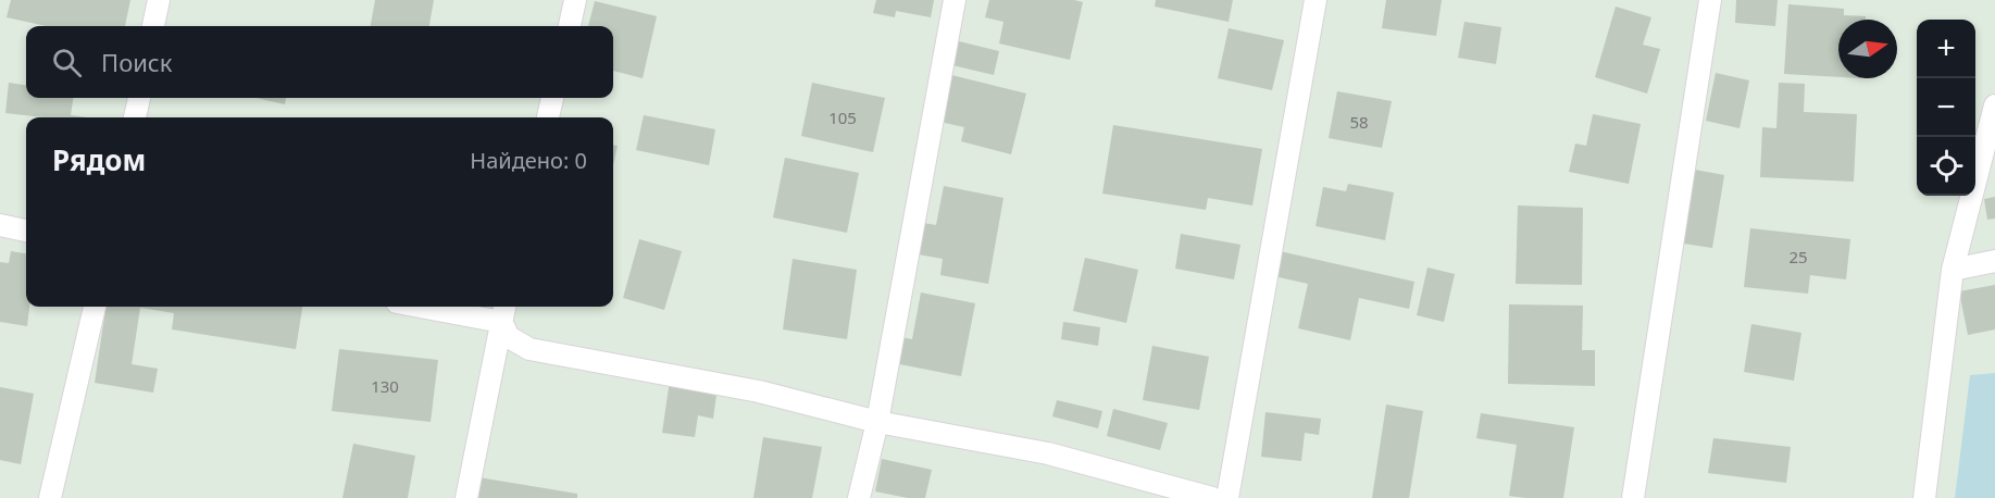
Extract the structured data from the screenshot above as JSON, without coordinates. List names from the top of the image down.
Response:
{
  "house_numbers": [
    "105",
    "58",
    "25",
    "130"
  ],
  "north": "right",
  "page": {
    "map_buttons": ["+", "−"],
    "search": "Поиск",
    "heading": ["Рядом", "Найдено: 0"]
  }
}
